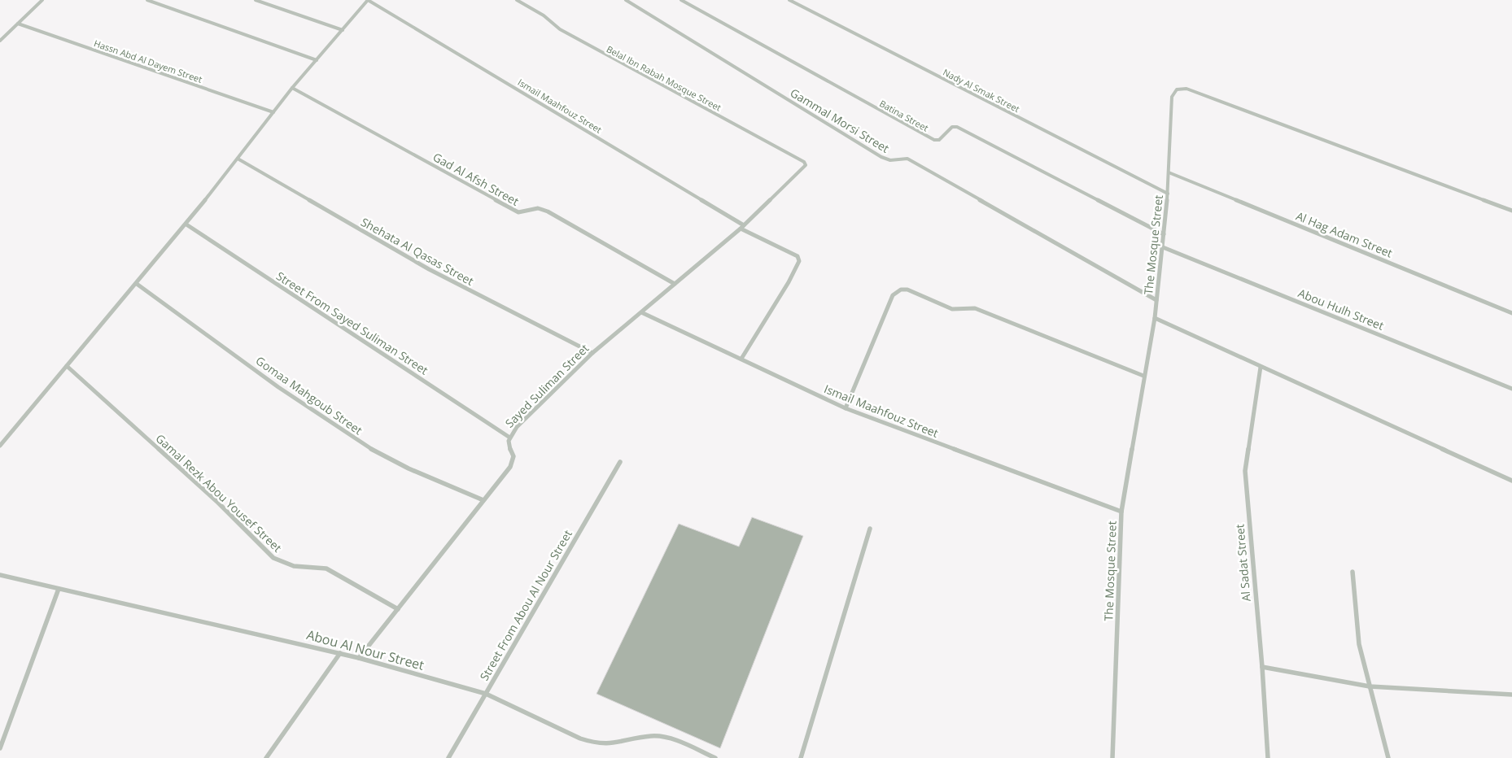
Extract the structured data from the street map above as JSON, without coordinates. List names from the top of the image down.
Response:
{
  "streets": {
    "street": [
      "Hassn Abd Al Dayem Street",
      "Belal Ibn Rabah Mosque Street",
      "Nady Al Smak Street",
      "Ismail Maahfouz Street",
      "Batina Street",
      "Gammal Morsi Street",
      "Gad Al Afsh Street",
      "Al Hag Adam Street",
      "The Mosque Street",
      "Shehata Al Qasas Street",
      "Abou Hulh Street",
      "Street From Sayed Suliman Street",
      "Sayed Suliman Street",
      "Gomaa Mahgoub Street",
      "Gamal Rezk Abou Yousef Street",
      "Al Sadat Street",
      "Street From Abou Al Nour Street",
      "Abou Al Nour Street"
    ]
  },
  "crossings": [
    ["Belal Ibn Rabah Mosque Street", "Sayed Suliman Street"],
    ["Nady Al Smak Street", "The Mosque Street"],
    ["Ismail Maahfouz Street", "The Mosque Street"],
    ["Ismail Maahfouz Street", "Sayed Suliman Street"],
    ["Batina Street", "The Mosque Street"],
    ["Gammal Morsi Street", "The Mosque Street"],
    ["Gad Al Afsh Street", "Sayed Suliman Street"],
    ["Al Hag Adam Street", "The Mosque Street"],
    ["The Mosque Street", "Abou Hulh Street"],
    ["Shehata Al Qasas Street", "Sayed Suliman Street"],
    ["Street From Sayed Suliman Street", "Sayed Suliman Street"],
    ["Sayed Suliman Street", "Gomaa Mahgoub Street"],
    ["Sayed Suliman Street", "Gamal Rezk Abou Yousef Street"],
    ["Sayed Suliman Street", "Abou Al Nour Street"],
    ["Street From Abou Al Nour Street", "Abou Al Nour Street"]
  ]
}
